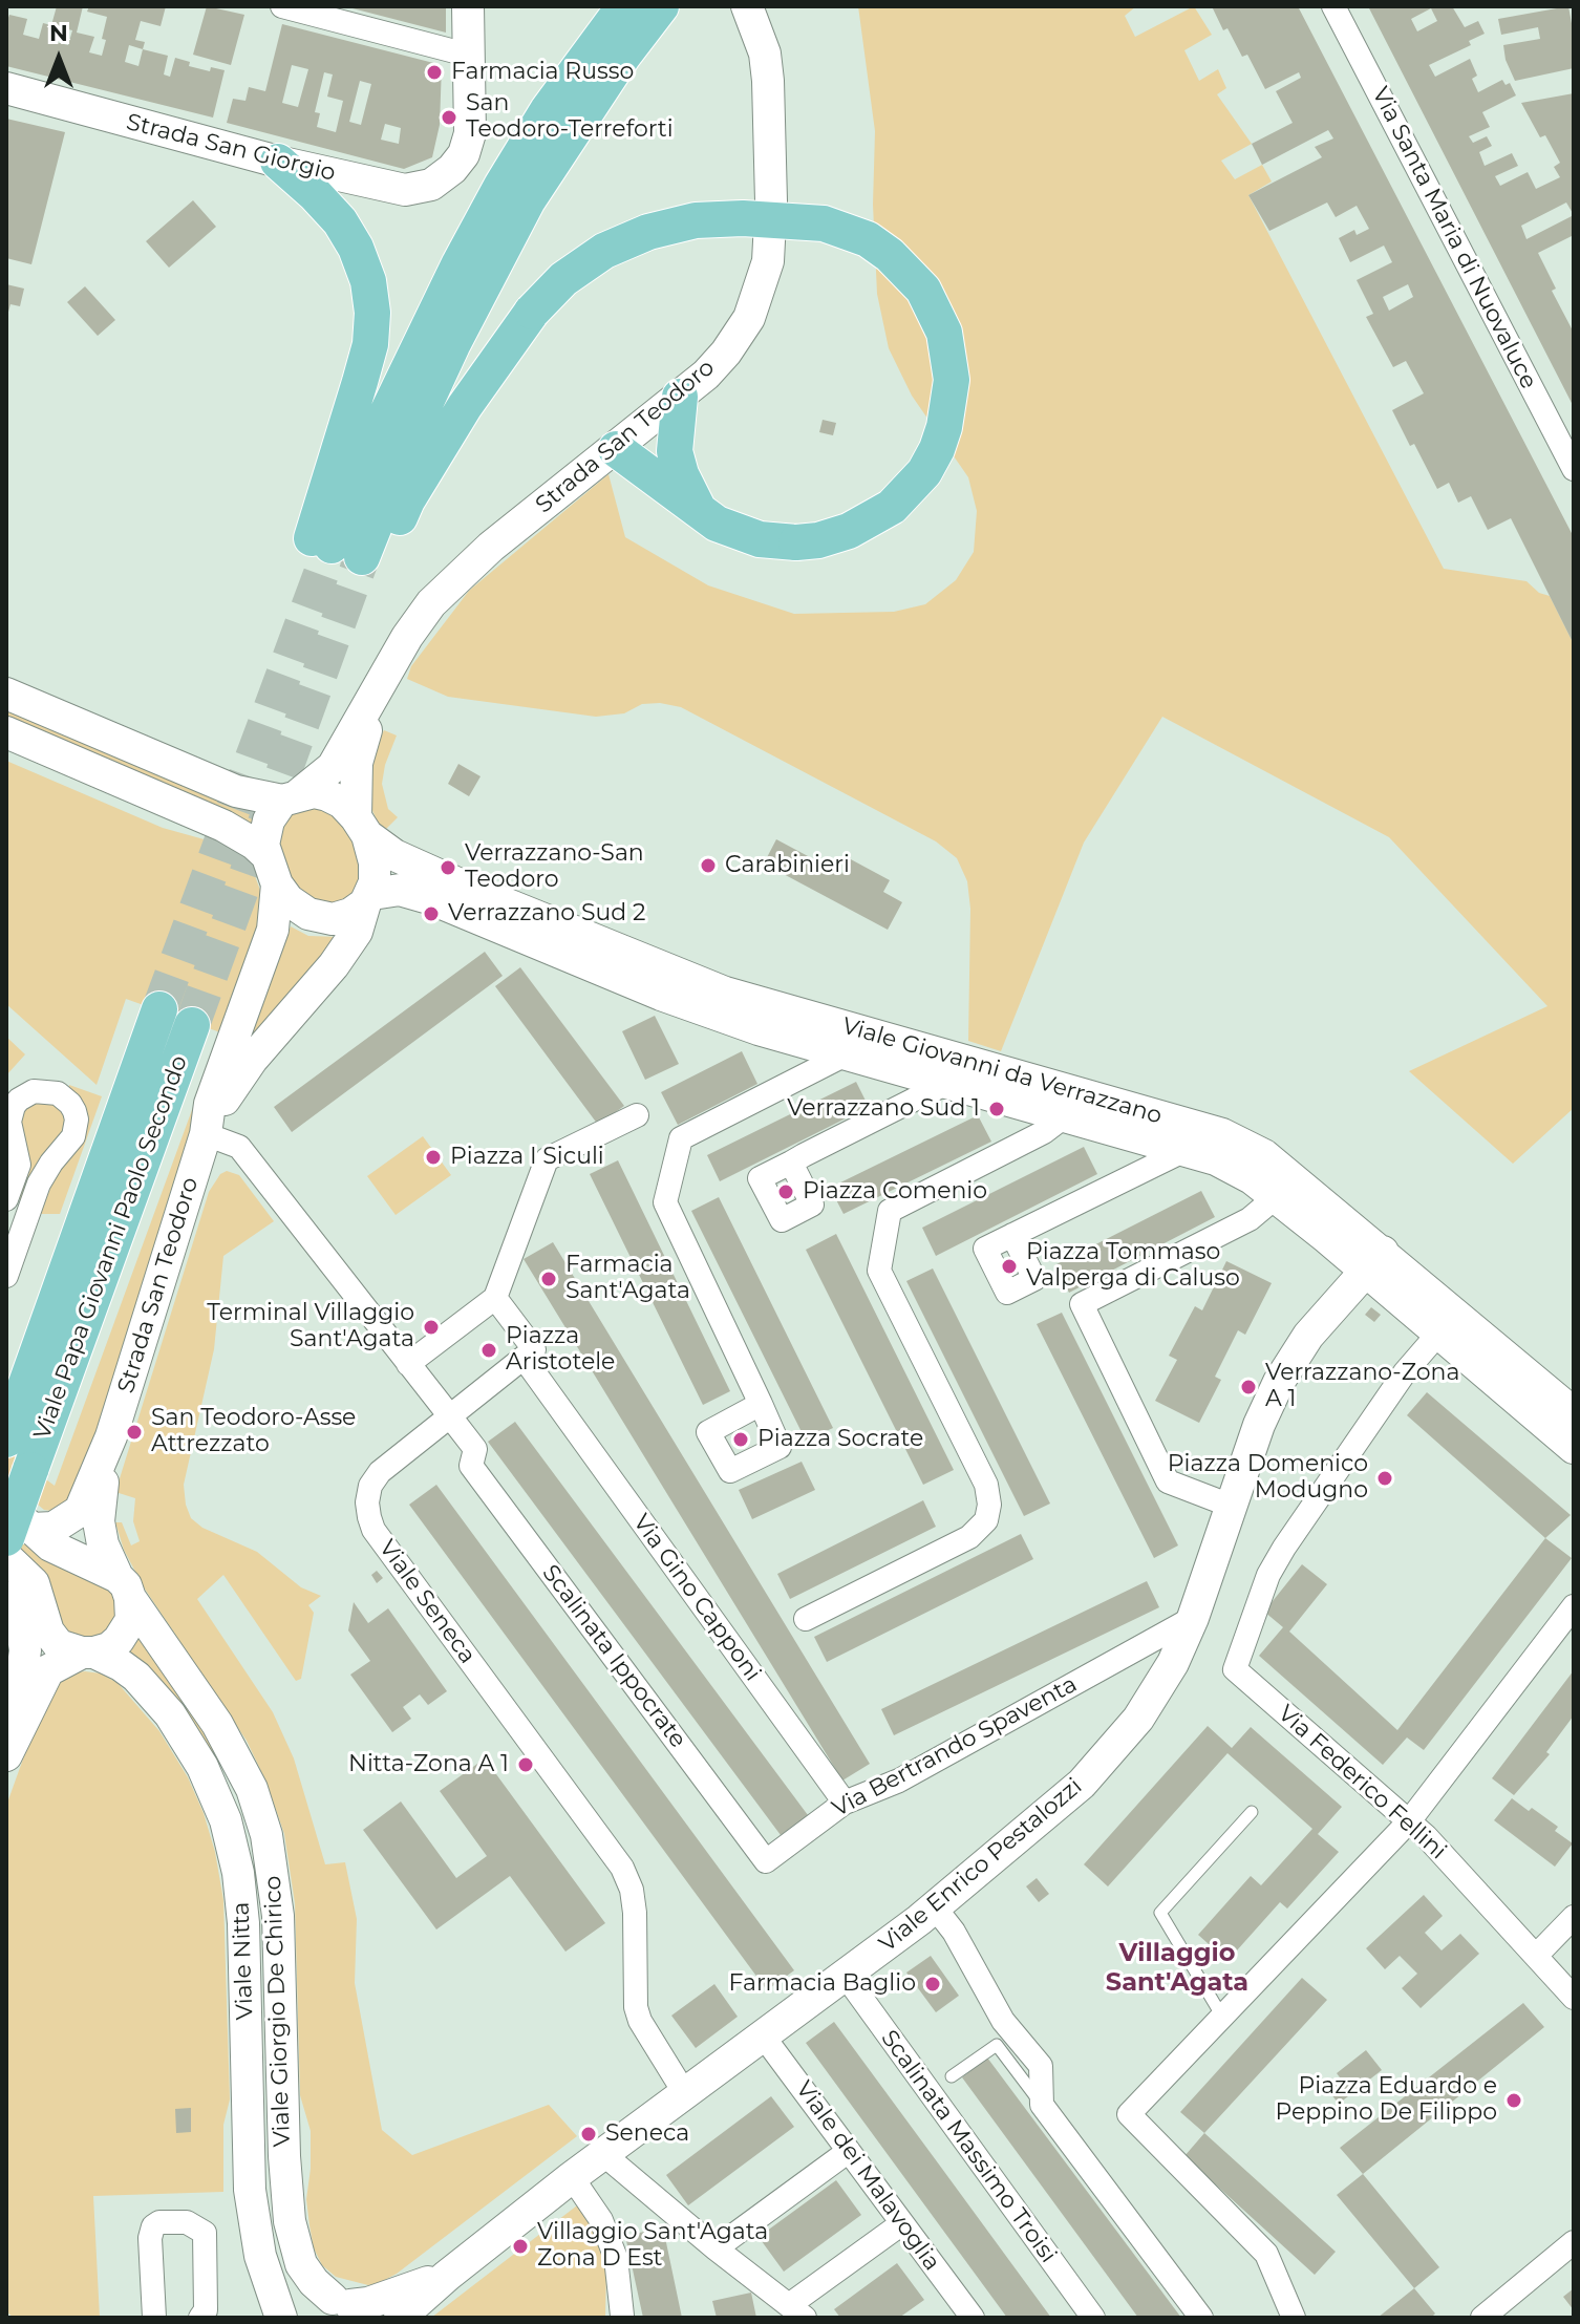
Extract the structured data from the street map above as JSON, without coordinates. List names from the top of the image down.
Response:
{
  "streets": {
    "main road": [
      "Strada San Giorgio",
      "Strada San Teodoro",
      "Viale Giovanni da Verrazzano",
      "Viale Papa Giovanni Paolo Secondo",
      "Viale Enrico Pestalozzi",
      "Viale Nitta",
      "Viale Giorgio De Chirico"
    ],
    "street": [
      "Via Santa Maria di Nuovaluce",
      "Via Gino Capponi",
      "Viale Seneca",
      "Scalinata Ippocrate",
      "Via Bertrando Spaventa",
      "Via Federico Fellini",
      "Scalinata Massimo Troisi",
      "Viale dei Malavoglia"
    ]
  },
  "crossings": [
    ["Strada San Teodoro", "Viale Giovanni da Verrazzano"],
    ["Strada San Teodoro", "Viale Giorgio De Chirico"],
    ["Viale Giovanni da Verrazzano", "Via Federico Fellini"],
    ["Viale Giovanni da Verrazzano", "Viale Enrico Pestalozzi"],
    ["Via Gino Capponi", "Via Bertrando Spaventa"],
    ["Viale Seneca", "Scalinata Ippocrate"],
    ["Viale Seneca", "Viale Enrico Pestalozzi"],
    ["Scalinata Ippocrate", "Via Bertrando Spaventa"],
    ["Via Bertrando Spaventa", "Viale Enrico Pestalozzi"],
    ["Viale Enrico Pestalozzi", "Scalinata Massimo Troisi"],
    ["Viale Enrico Pestalozzi", "Viale dei Malavoglia"]
  ],
  "districts": ["Villaggio Sant'Agata"],
  "places": [
    "Farmacia Russo",
    "San Teodoro-Terreforti",
    "Carabinieri",
    "Verrazzano-San Teodoro",
    "Verrazzano Sud 2",
    "Verrazzano Sud 1",
    "Piazza I Siculi",
    "Piazza Comenio",
    "Piazza Tommaso Valperga di Caluso",
    "Farmacia Sant'Agata",
    "Terminal Villaggio Sant'Agata",
    "Piazza Aristotele",
    "Verrazzano-Zona A 1",
    "San Teodoro-Asse Attrezzato",
    "Piazza Socrate",
    "Piazza Domenico Modugno",
    "Nitta-Zona A 1",
    "Farmacia Baglio",
    "Piazza Eduardo e Peppino De Filippo",
    "Seneca",
    "Villaggio Sant'Agata Zona D Est"
  ],
  "north": "top"
}
